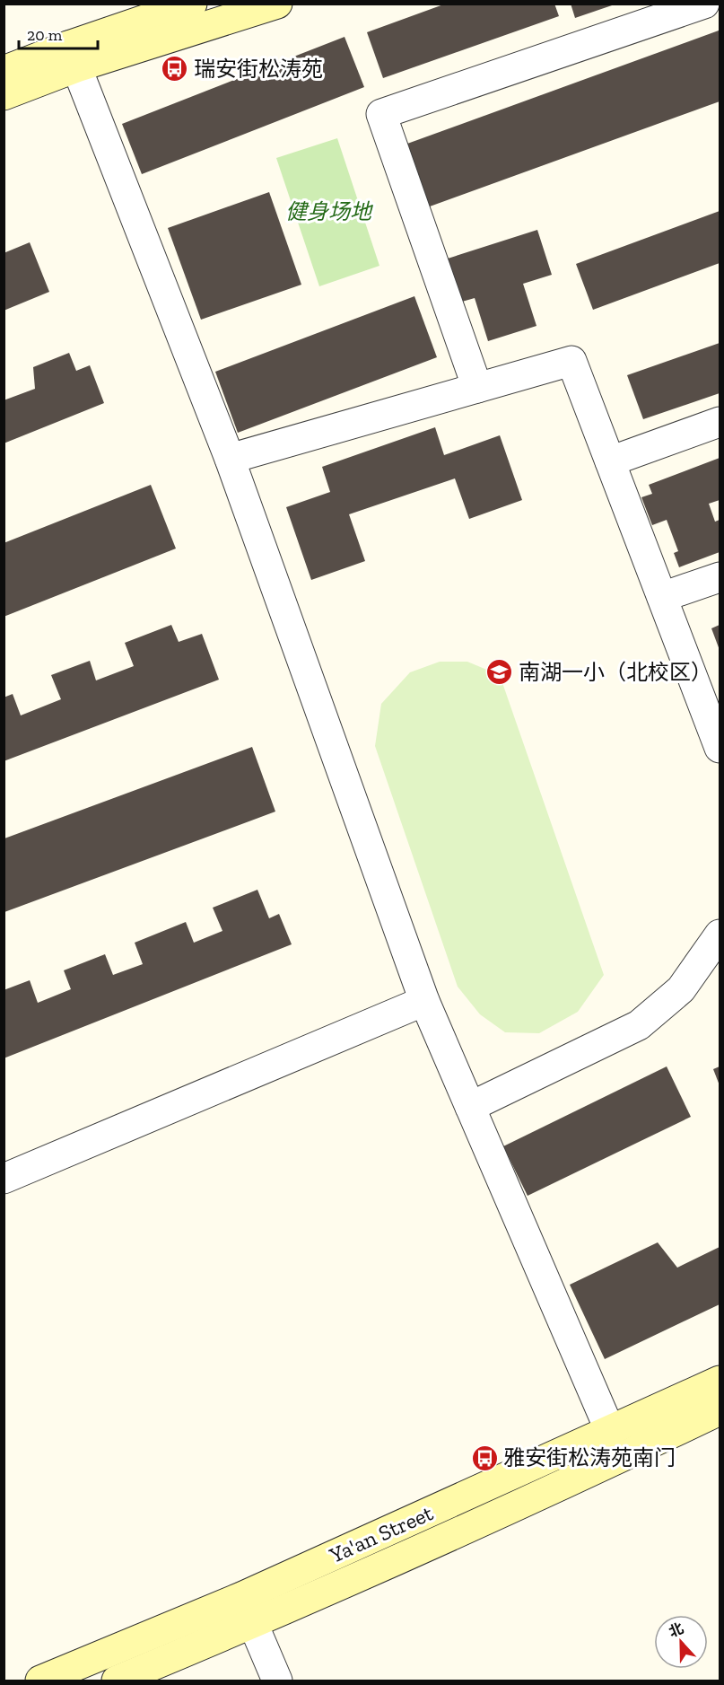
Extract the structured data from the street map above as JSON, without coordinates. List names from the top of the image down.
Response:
{
  "streets": {
    "main road": ["Ya'an Street"]
  },
  "parks": ["健身场地"],
  "places": {
    "bus stop": ["瑞安街松涛苑", "雅安街松涛苑南门"],
    "school or university": ["南湖一小（北校区）"]
  },
  "scale_bar": "20 m",
  "north": "top"
}
